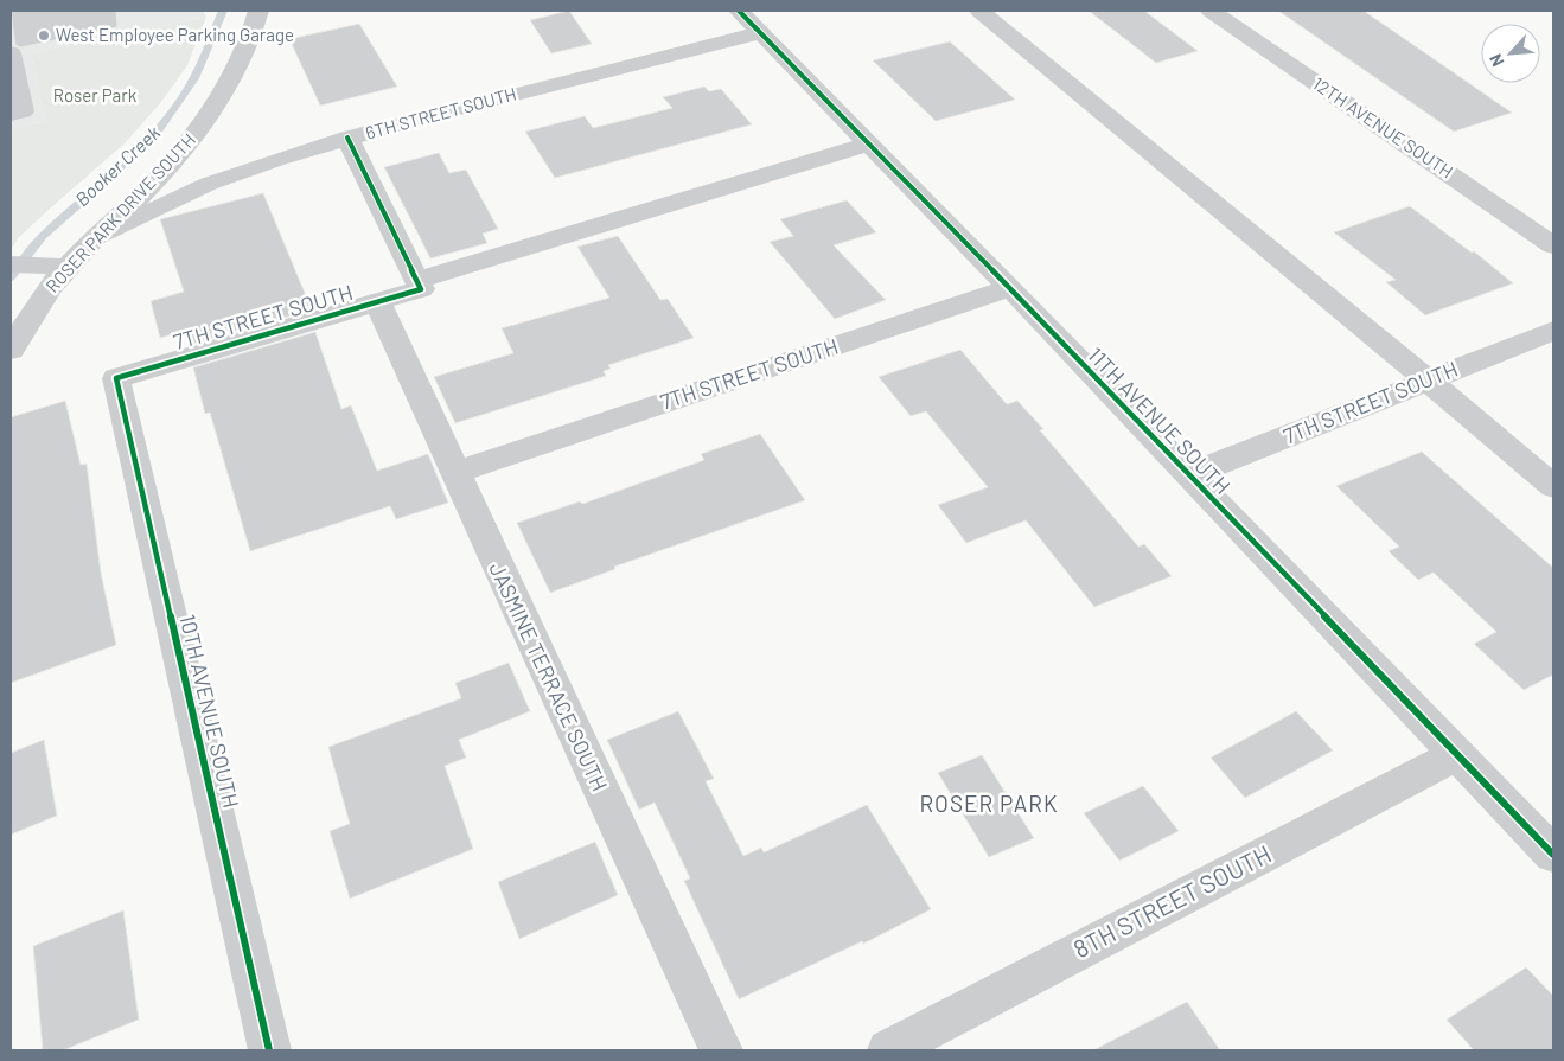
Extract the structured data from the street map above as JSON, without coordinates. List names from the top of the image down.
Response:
{
  "streets": {
    "street": [
      "6TH STREET SOUTH",
      "12TH AVENUE SOUTH",
      "ROSER PARK DRIVE SOUTH",
      "7TH STREET SOUTH",
      "11TH AVENUE SOUTH",
      "JASMINE TERRACE SOUTH",
      "10TH AVENUE SOUTH",
      "8TH STREET SOUTH"
    ]
  },
  "crossings": [
    ["6TH STREET SOUTH", "ROSER PARK DRIVE SOUTH"],
    ["6TH STREET SOUTH", "11TH AVENUE SOUTH"],
    ["7TH STREET SOUTH", "11TH AVENUE SOUTH"],
    ["7TH STREET SOUTH", "JASMINE TERRACE SOUTH"],
    ["7TH STREET SOUTH", "10TH AVENUE SOUTH"],
    ["11TH AVENUE SOUTH", "8TH STREET SOUTH"]
  ],
  "districts": ["ROSER PARK"],
  "water": ["Booker Creek"],
  "parks": ["Roser Park"],
  "places": ["West Employee Parking Garage"],
  "north": "bottom left"
}
